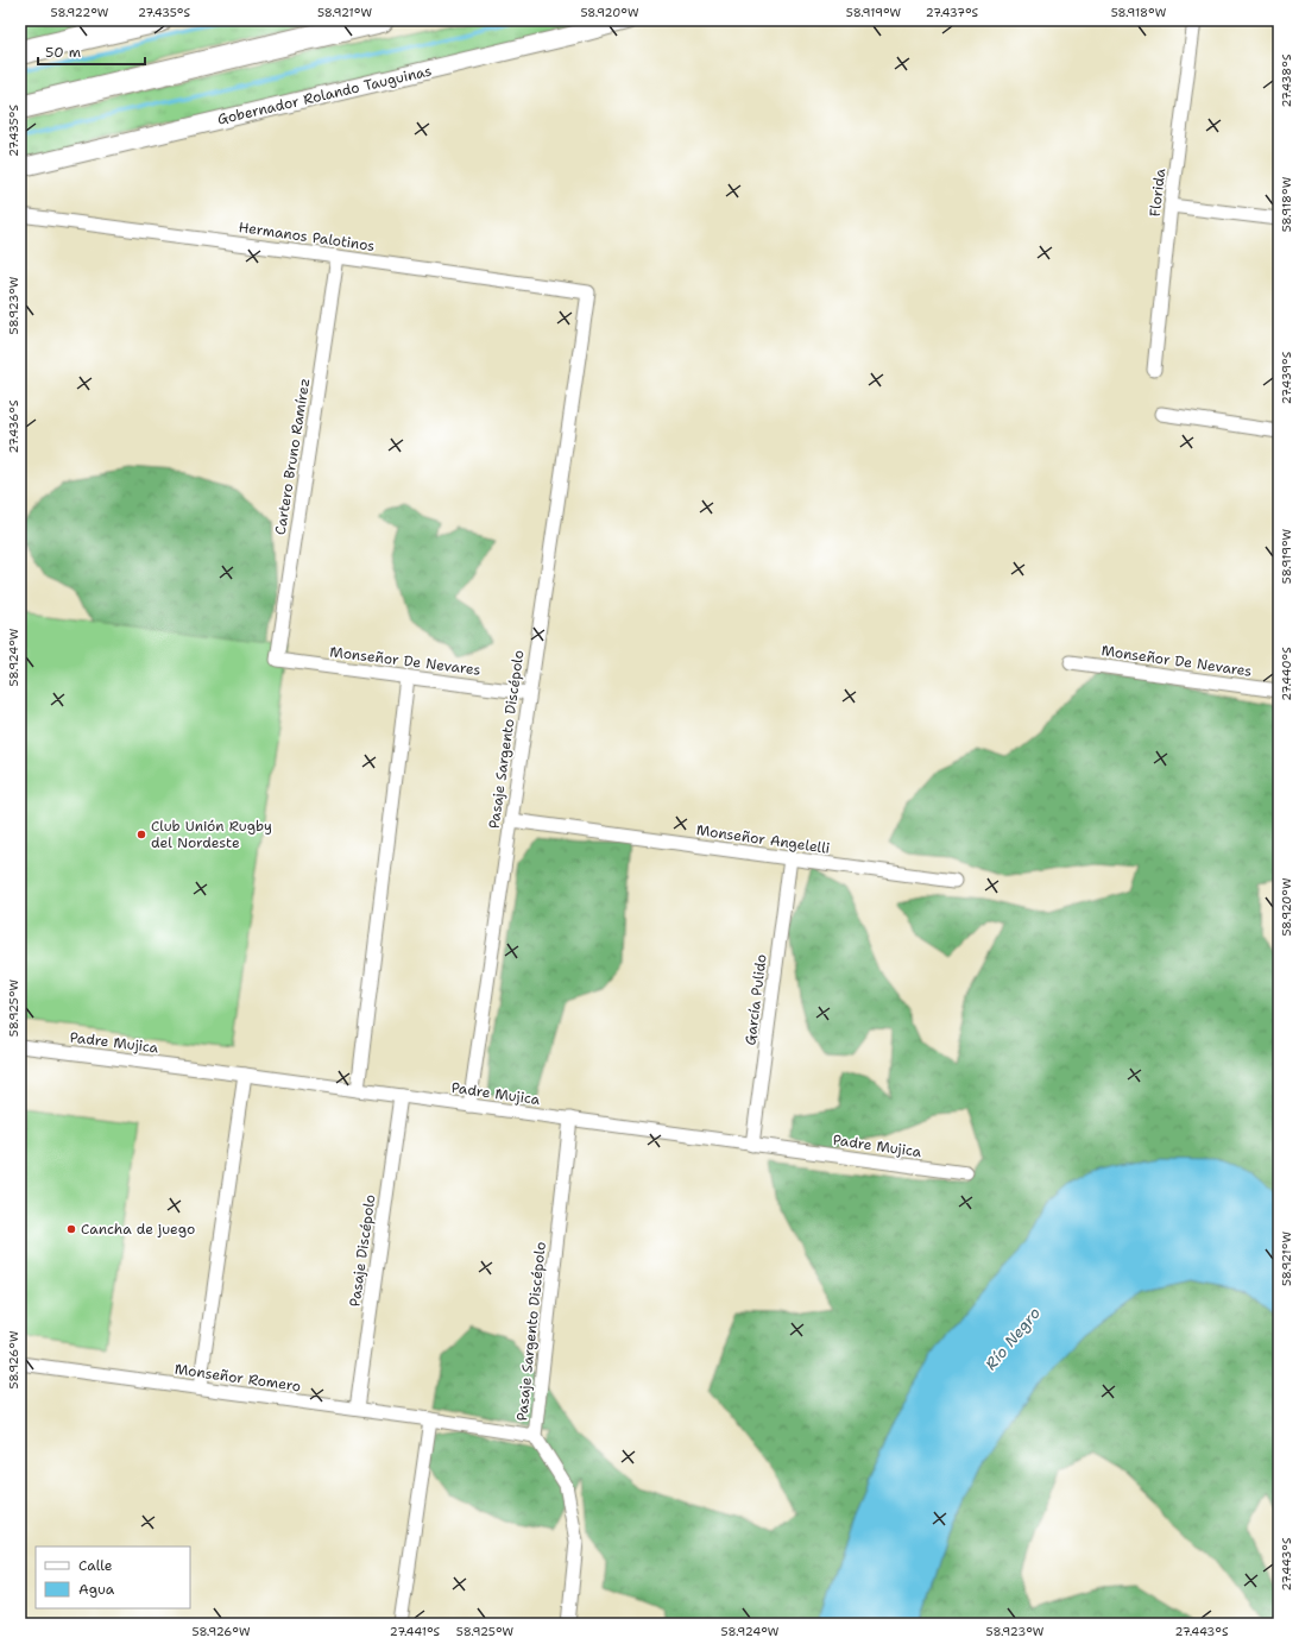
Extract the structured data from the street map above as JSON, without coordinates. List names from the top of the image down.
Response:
{
  "streets": {
    "street": [
      "Gobernador Rolando Tauguinas",
      "Florida",
      "Hermanos Palotinos",
      "Cartero Bruno Ramírez",
      "Monseñor De Nevares",
      "Pasaje Sargento Discépolo",
      "Monseñor Angelelli",
      "García Pulido",
      "Padre Mujica",
      "Pasaje Discépolo",
      "Monseñor Romero"
    ]
  },
  "crossings": [
    ["Hermanos Palotinos", "Cartero Bruno Ramírez"],
    ["Hermanos Palotinos", "Pasaje Sargento Discépolo"],
    ["Cartero Bruno Ramírez", "Monseñor De Nevares"],
    ["Monseñor De Nevares", "Pasaje Sargento Discépolo"],
    ["Pasaje Sargento Discépolo", "Monseñor Angelelli"],
    ["Pasaje Sargento Discépolo", "Padre Mujica"],
    ["Pasaje Sargento Discépolo", "Monseñor Romero"],
    ["Monseñor Angelelli", "García Pulido"],
    ["García Pulido", "Padre Mujica"],
    ["Padre Mujica", "Pasaje Discépolo"],
    ["Pasaje Discépolo", "Monseñor Romero"]
  ],
  "water": ["Río Negro"],
  "places": ["Club Unión Rugby del Nordeste", "Cancha de juego"],
  "legend": ["Calle", "Agua"],
  "scale_bar": "50 m",
  "coordinates": [
    "58.922°W",
    "27.435°S",
    "58.921°W",
    "58.920°W",
    "58.919°W",
    "27.437°S",
    "58.918°W",
    "27.438°S",
    "58.923°W",
    "27.439°S",
    "27.436°S",
    "58.924°W",
    "27.440°S",
    "58.925°W",
    "58.926°W",
    "27.443°S",
    "27.441°S"
  ]
}
